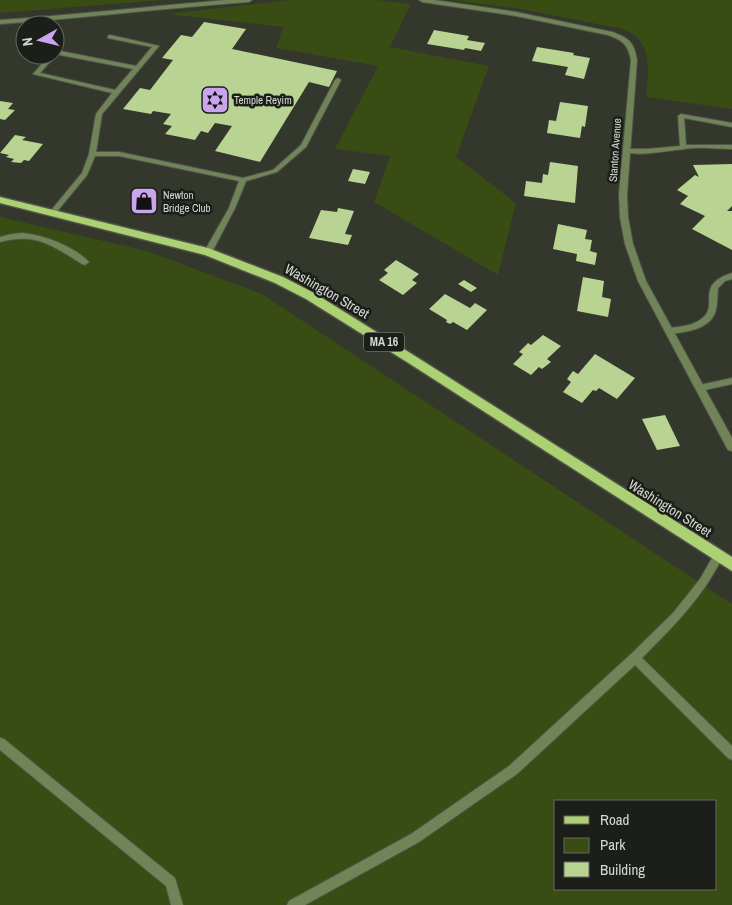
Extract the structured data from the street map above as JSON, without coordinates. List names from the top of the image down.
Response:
{
  "streets": {
    "main road": ["Washington Street", "MA 16"],
    "street": ["Stanton Avenue"]
  },
  "places": {
    "synagogue": ["Temple Reyim"],
    "shop": ["Newton Bridge Club"]
  },
  "legend": ["Road", "Park", "Building"],
  "north": "left"
}
